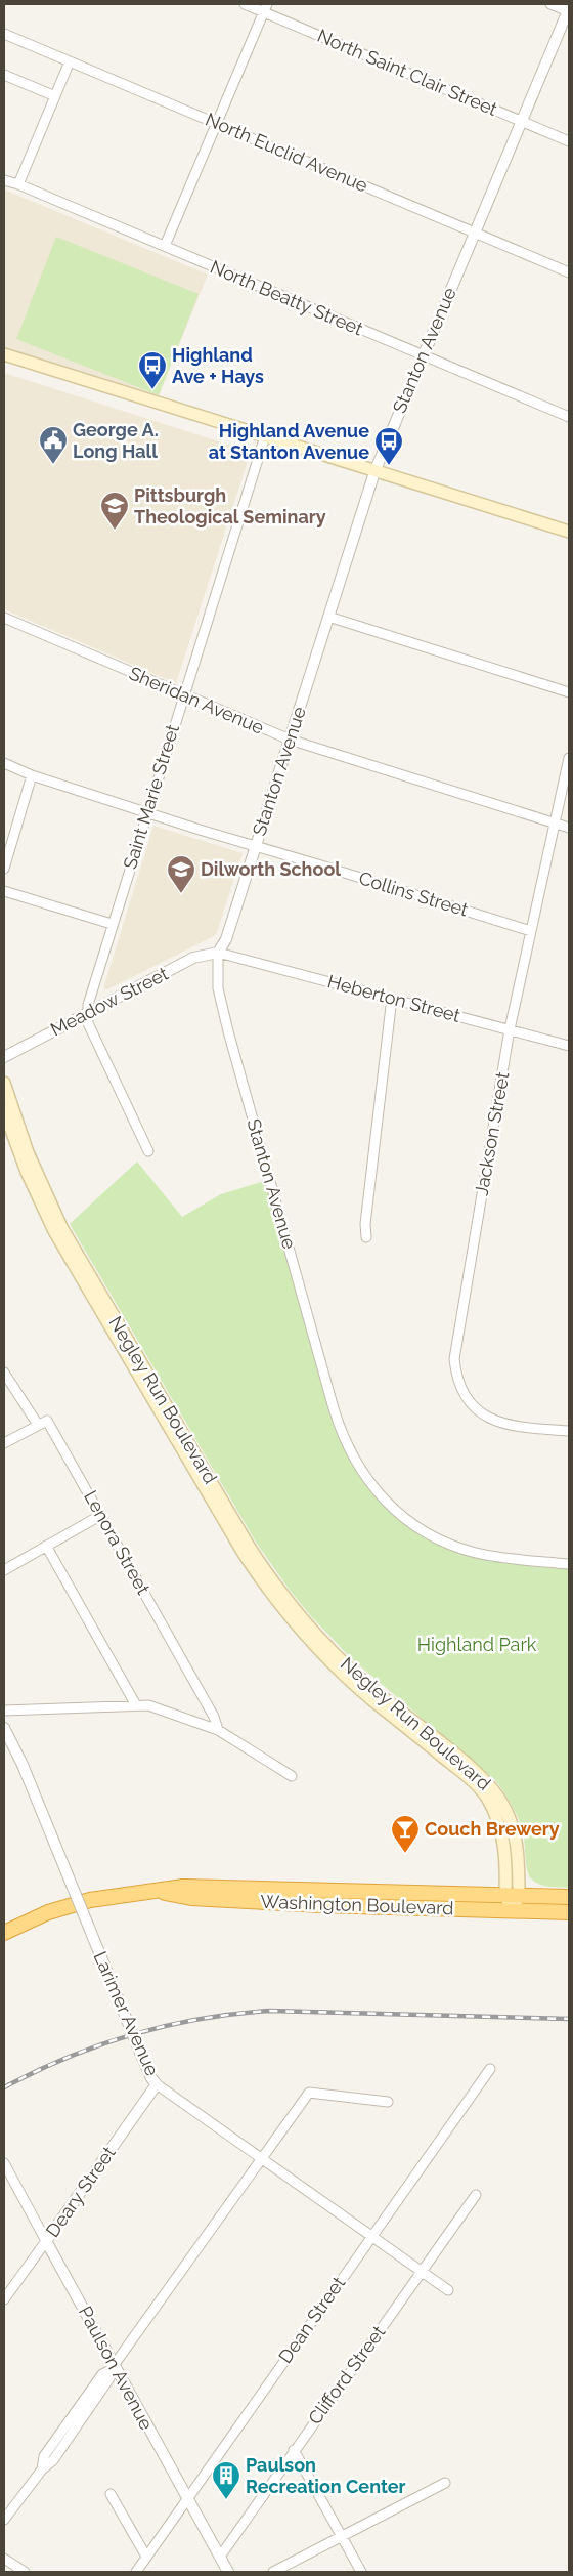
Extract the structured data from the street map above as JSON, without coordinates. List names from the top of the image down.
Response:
{
  "streets": {
    "highway": ["Washington Boulevard"],
    "main road": ["Negley Run Boulevard"],
    "street": [
      "North Saint Clair Street",
      "North Euclid Avenue",
      "North Beatty Street",
      "Stanton Avenue",
      "Sheridan Avenue",
      "Saint Marie Street",
      "Collins Street",
      "Heberton Street",
      "Meadow Street",
      "Jackson Street",
      "Lenora Street",
      "Larimer Avenue",
      "Deary Street",
      "Dean Street",
      "Paulson Avenue",
      "Clifford Street"
    ]
  },
  "crossings": [
    ["North Saint Clair Street", "Stanton Avenue"],
    ["North Euclid Avenue", "Stanton Avenue"],
    ["North Beatty Street", "Stanton Avenue"],
    ["Stanton Avenue", "Sheridan Avenue"],
    ["Stanton Avenue", "Collins Street"],
    ["Stanton Avenue", "Heberton Street"],
    ["Stanton Avenue", "Meadow Street"],
    ["Sheridan Avenue", "Saint Marie Street"],
    ["Sheridan Avenue", "Jackson Street"],
    ["Saint Marie Street", "Collins Street"],
    ["Saint Marie Street", "Meadow Street"],
    ["Collins Street", "Jackson Street"],
    ["Heberton Street", "Meadow Street"],
    ["Heberton Street", "Jackson Street"],
    ["Negley Run Boulevard", "Washington Boulevard"],
    ["Larimer Avenue", "Deary Street"],
    ["Larimer Avenue", "Dean Street"],
    ["Larimer Avenue", "Clifford Street"],
    ["Deary Street", "Paulson Avenue"],
    ["Dean Street", "Paulson Avenue"],
    ["Paulson Avenue", "Clifford Street"]
  ],
  "parks": ["Highland Park"],
  "places": {
    "bus stop": ["Highland Ave + Hays", "Highland Avenue at Stanton Avenue"],
    "public building": ["George A. Long Hall"],
    "school or university": ["Pittsburgh Theological Seminary", "Dilworth School"],
    "bar": ["Couch Brewery"],
    "building": ["Paulson Recreation Center"]
  }
}
